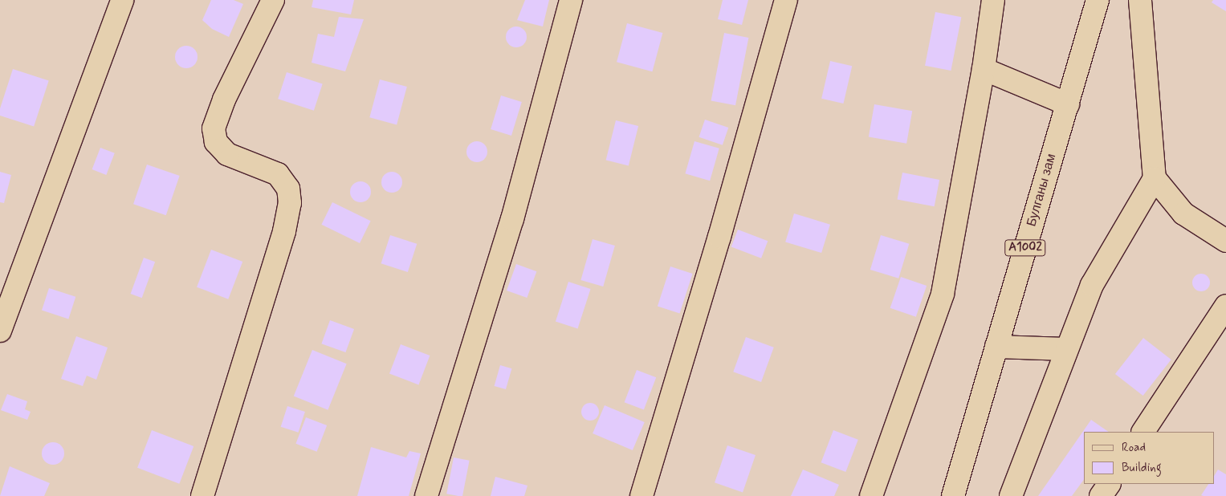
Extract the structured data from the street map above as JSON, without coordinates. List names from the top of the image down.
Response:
{
  "streets": {
    "main road": ["Булганы зам", "A1002"]
  },
  "legend": ["Road", "Building"]
}
